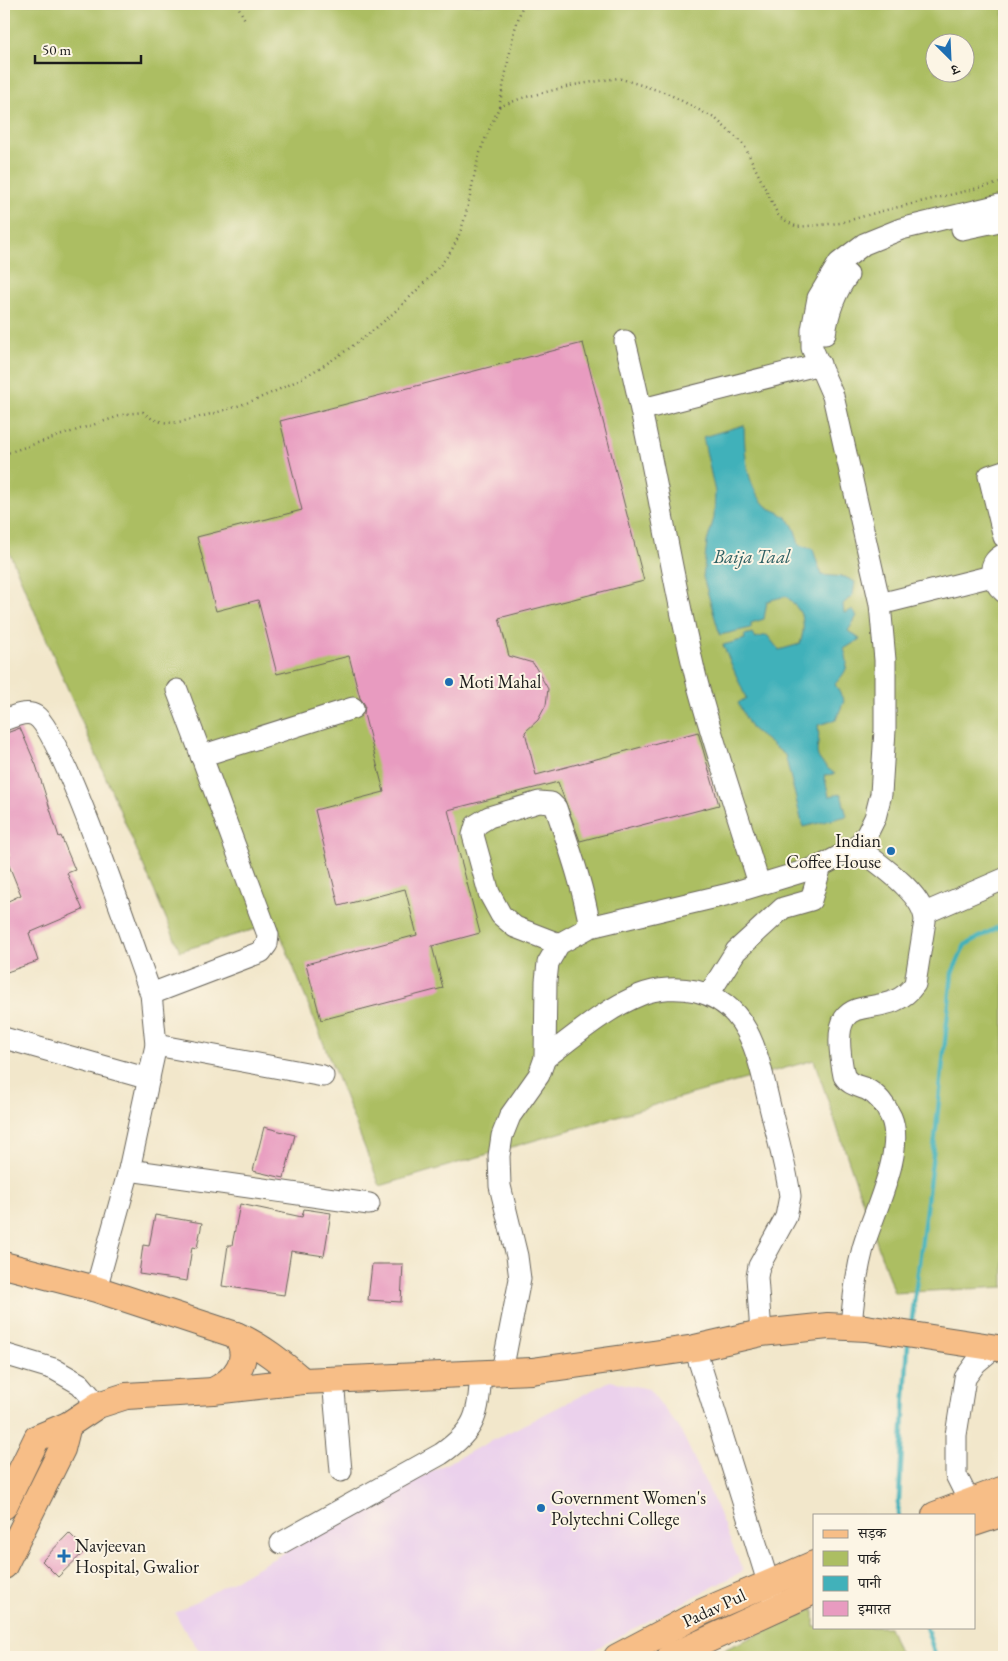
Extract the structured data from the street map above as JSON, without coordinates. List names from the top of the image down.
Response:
{
  "streets": {
    "main road": ["Padav Pul"]
  },
  "water": ["Baija Taal"],
  "places": {
    "other": ["Moti Mahal", "Indian Coffee House", "Government Women's Polytechni College"],
    "health": ["Navjeevan Hospital, Gwalior"]
  },
  "legend": [
    "सड़क",
    "पार्क",
    "पानी",
    "इमारत"
  ],
  "scale_bar": "50 m",
  "north": "bottom right"
}
